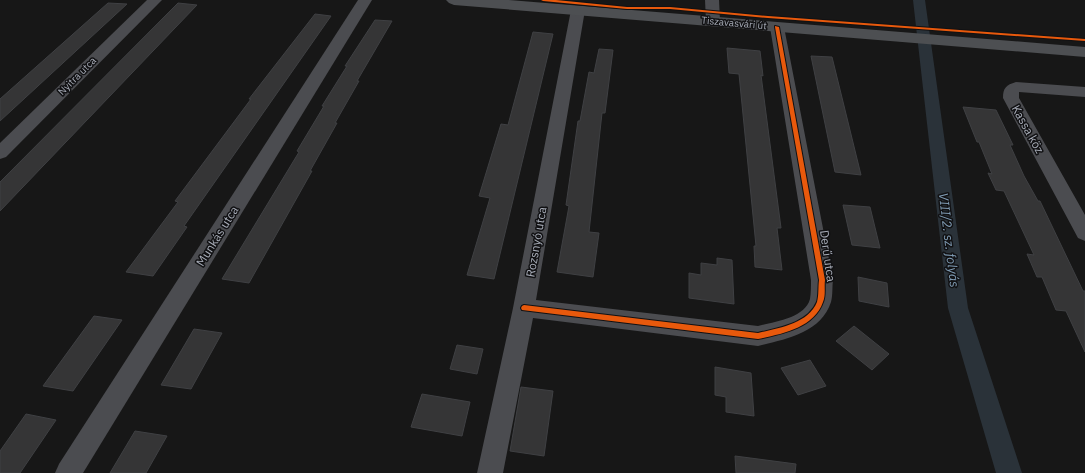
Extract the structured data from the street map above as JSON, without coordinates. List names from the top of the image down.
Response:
{
  "streets": {
    "main road": ["Tiszavasvári út"],
    "street": [
      "Nyitra utca",
      "Kassa köz",
      "Munkás utca",
      "Rozsnyó utca",
      "Derű utca"
    ]
  },
  "crossings": [
    ["Tiszavasvári út", "Rozsnyó utca"],
    ["Tiszavasvári út", "Derű utca"],
    ["Rozsnyó utca", "Derű utca"]
  ],
  "water": ["VIII/2. sz. folyás"]
}
